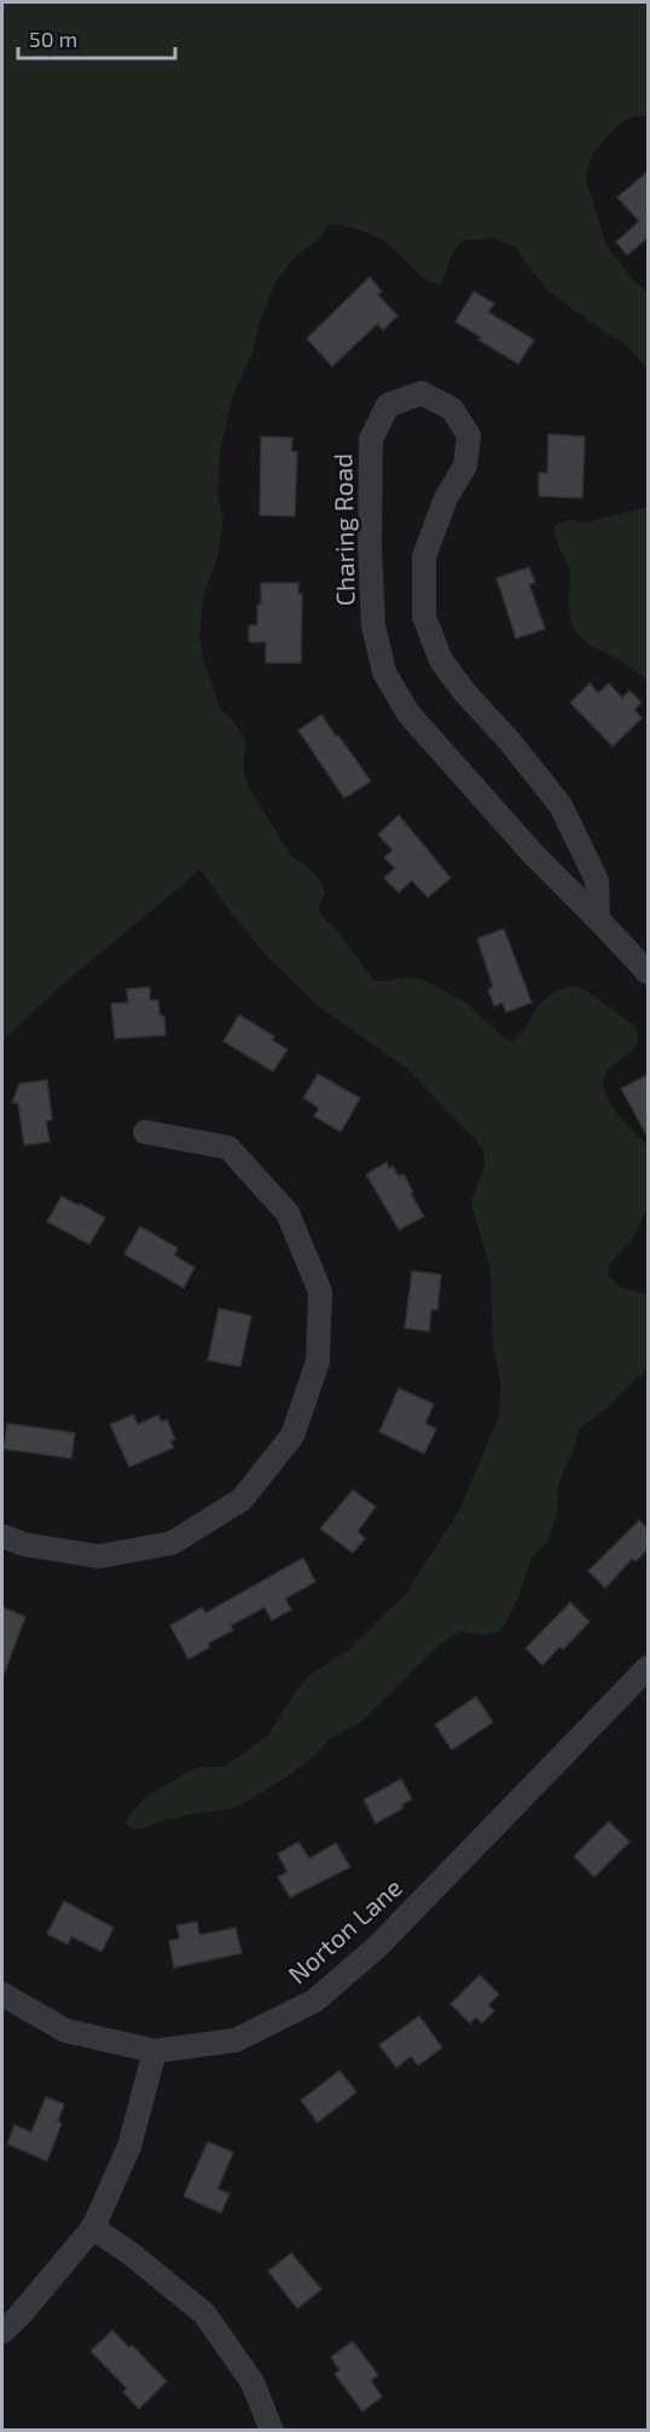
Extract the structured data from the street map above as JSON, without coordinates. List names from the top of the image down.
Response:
{
  "streets": {
    "street": ["Charing Road", "Norton Lane"]
  },
  "scale_bar": "50 m"
}
